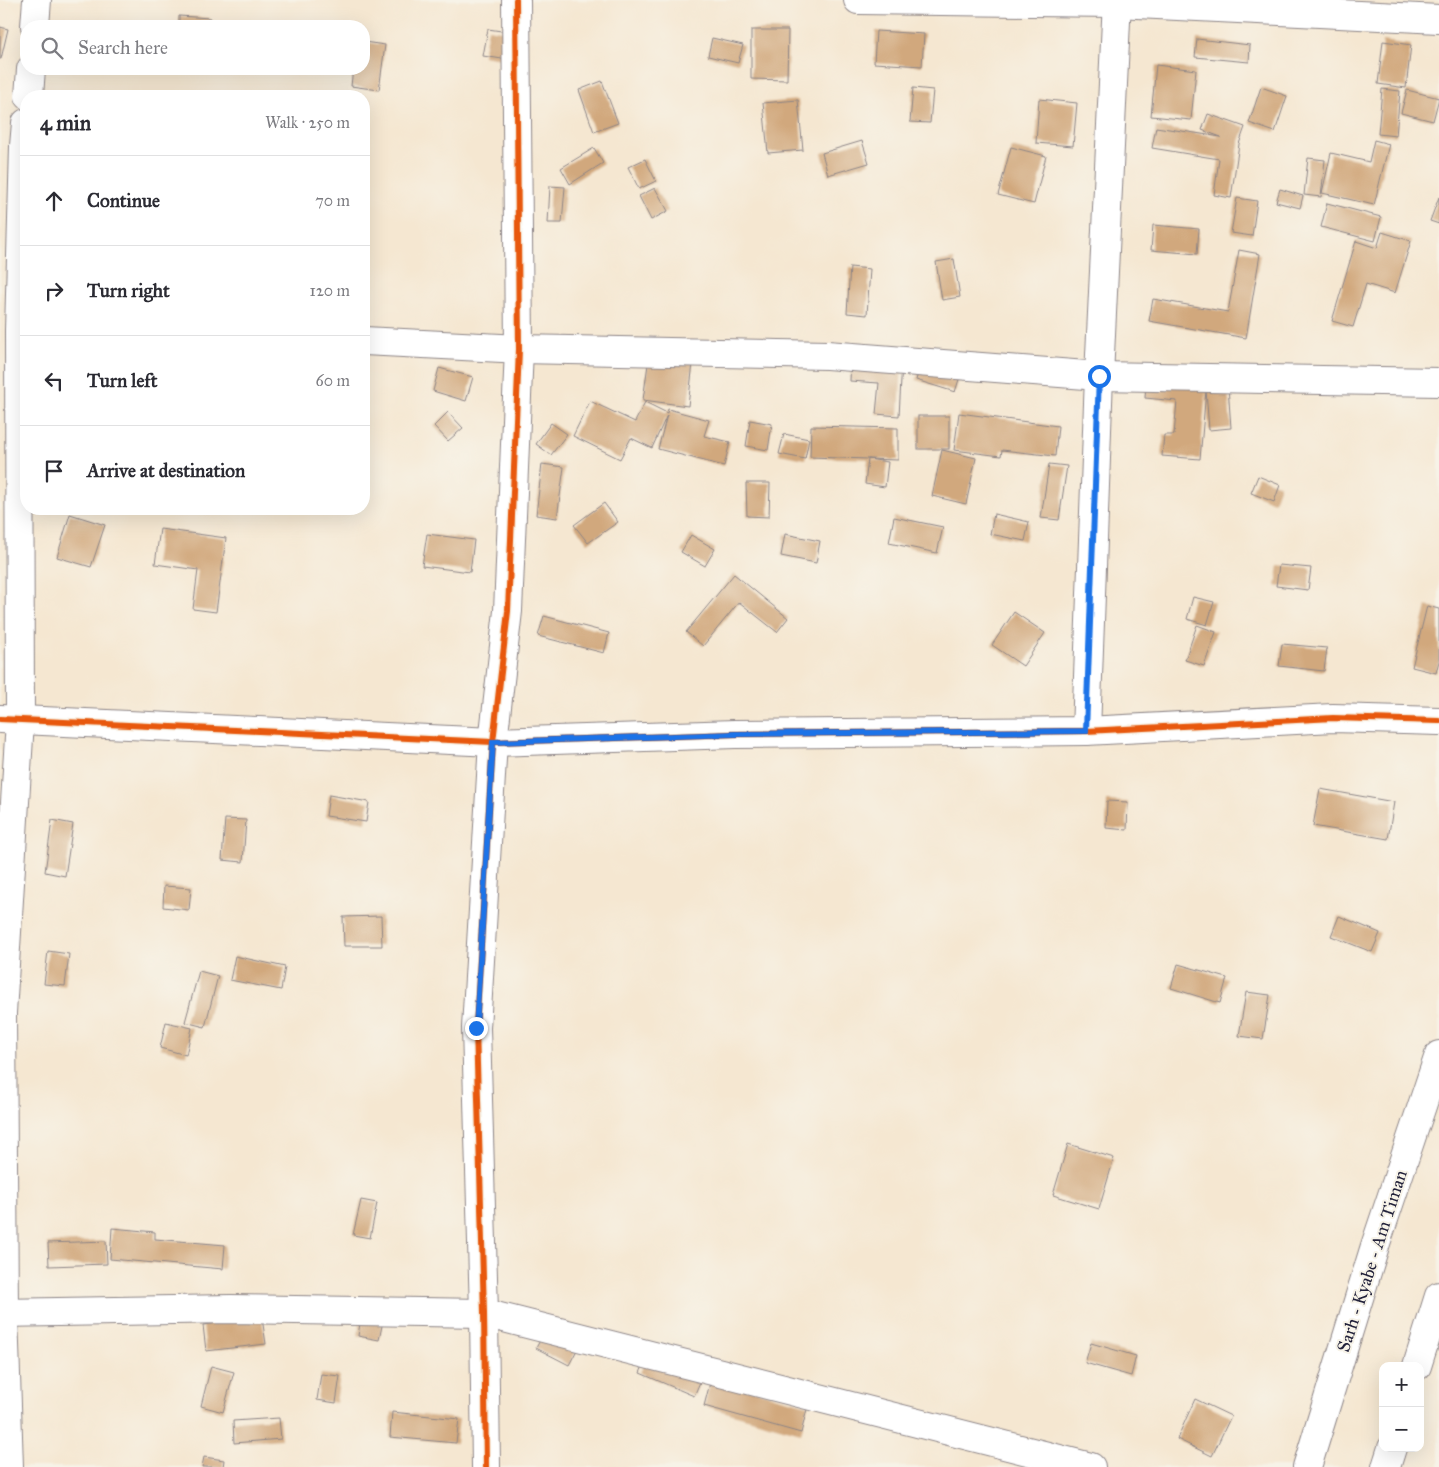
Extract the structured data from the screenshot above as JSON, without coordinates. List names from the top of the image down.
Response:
{
  "streets": {
    "main road": ["Sarh - Kyabe - Am Timan"]
  },
  "page": {
    "search": "Search here",
    "heading": ["4 min", "Walk · 250 m"],
    "list": [
      ["Continue", "70 m"],
      ["Turn right", "120 m"],
      ["Turn left", "60 m"],
      "Arrive at destination"
    ],
    "map_buttons": ["+", "−"]
  }
}
